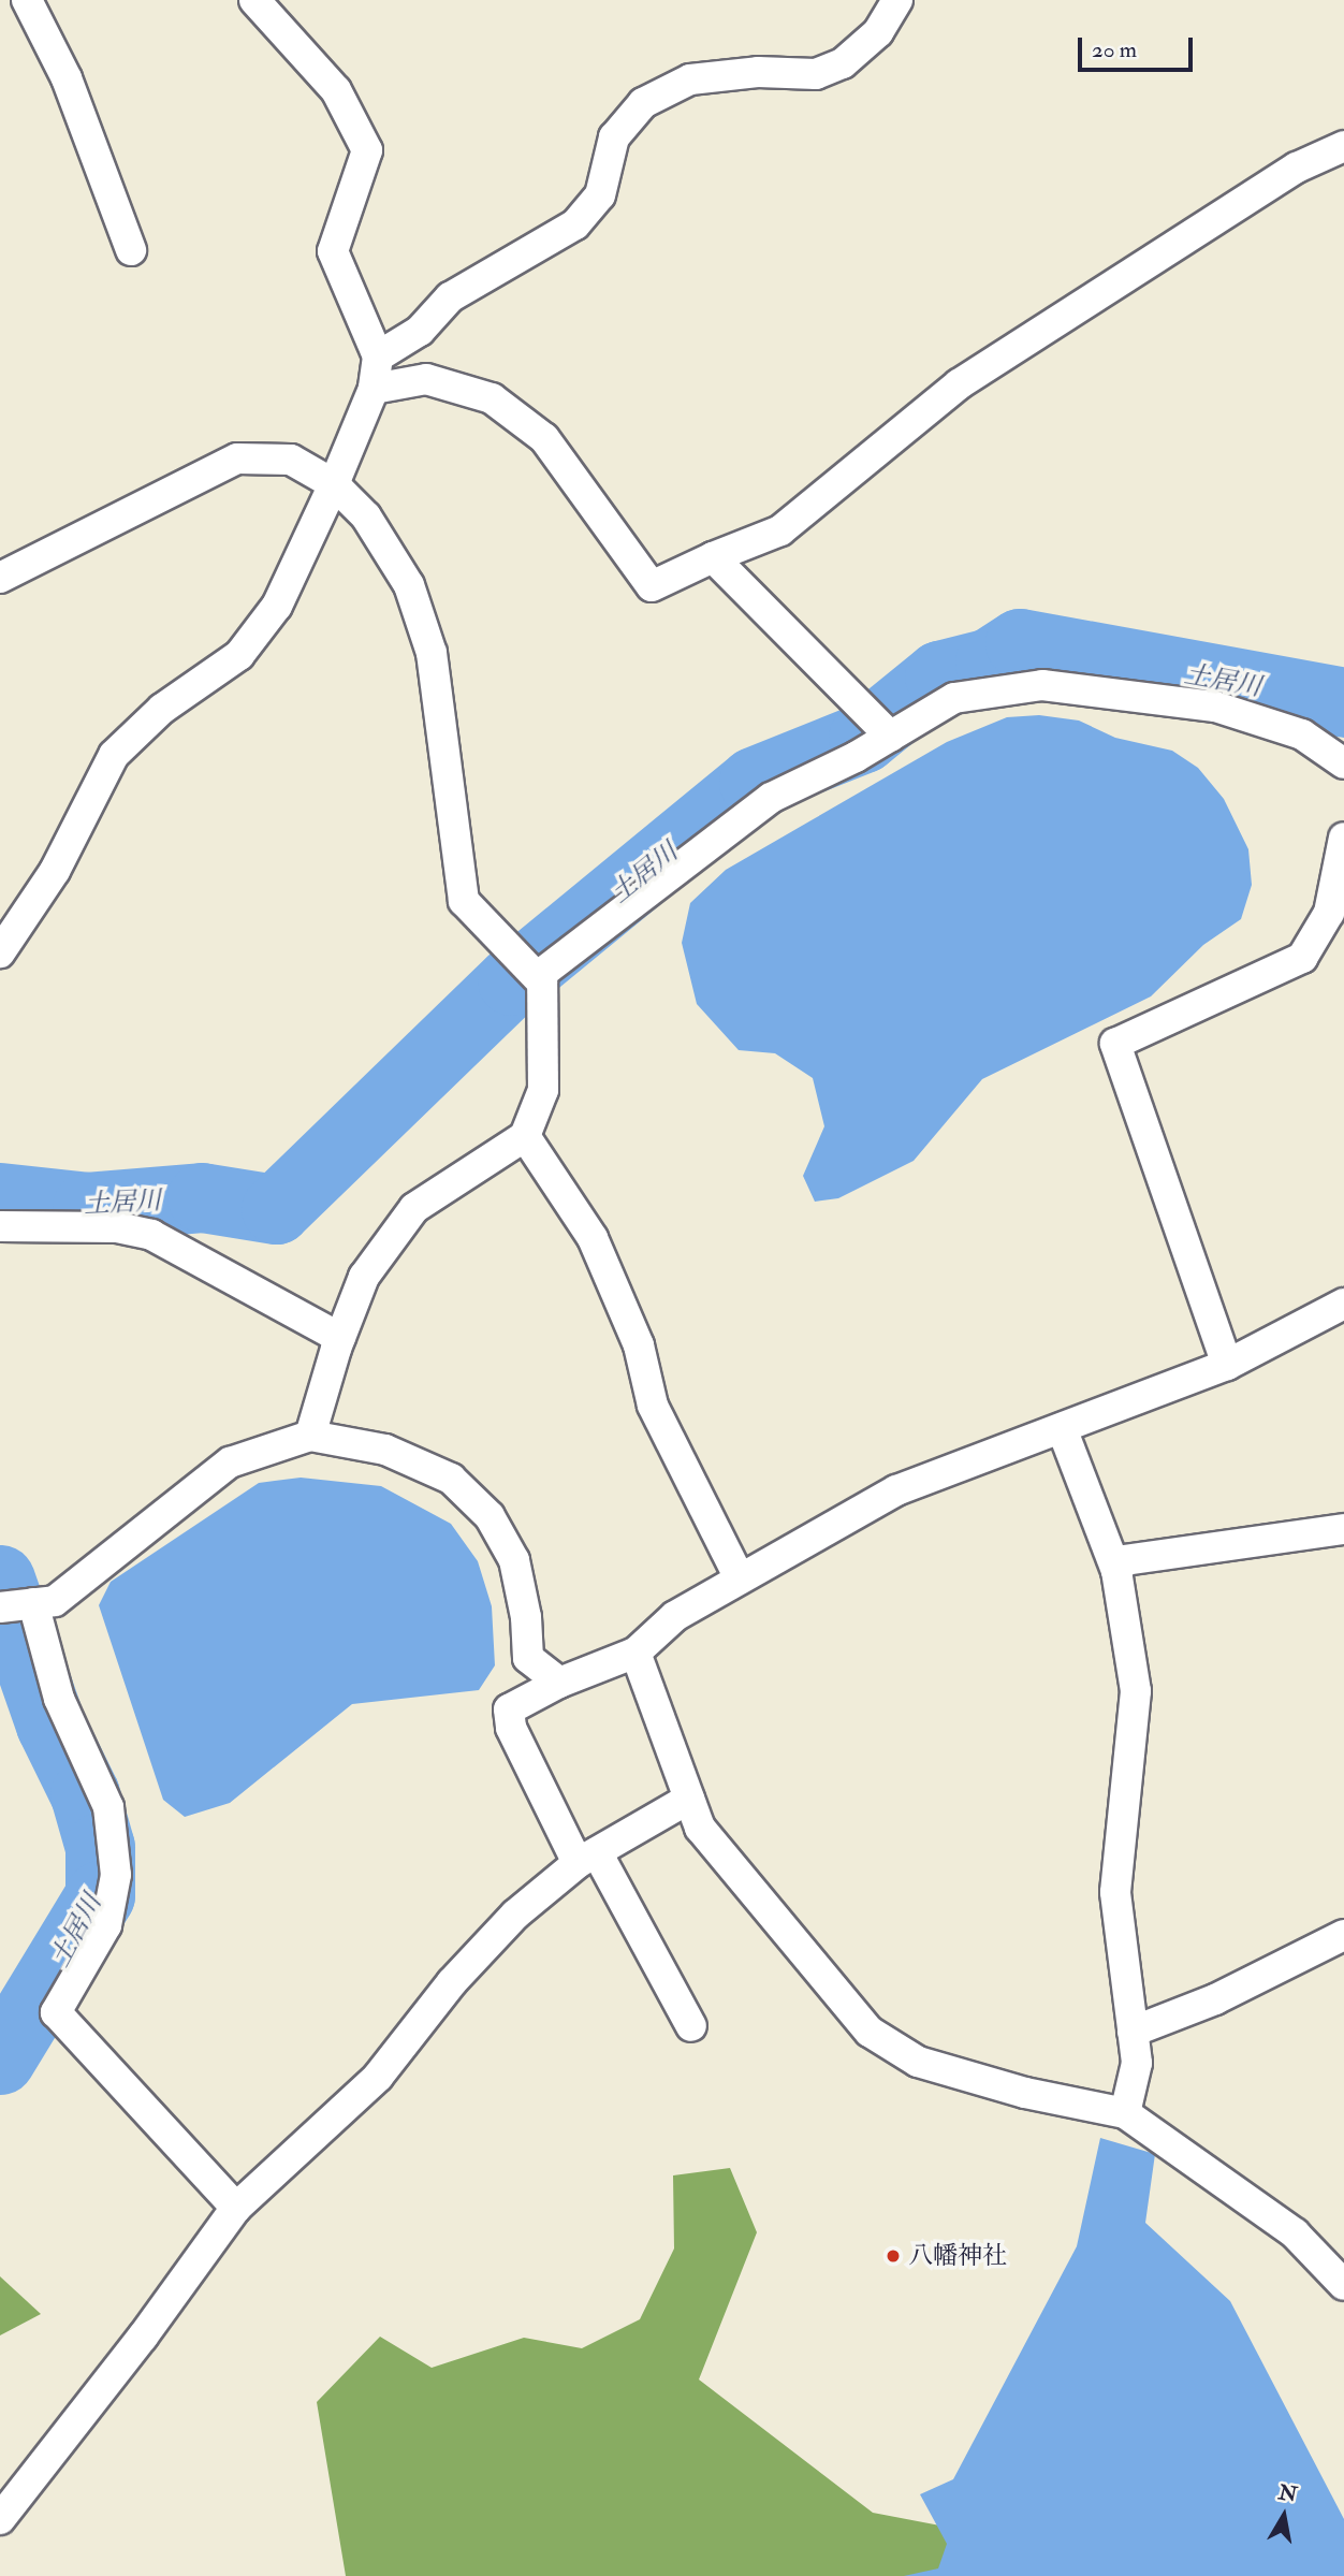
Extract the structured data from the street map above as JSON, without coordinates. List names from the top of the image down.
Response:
{
  "water": ["土居川"],
  "places": ["八幡神社"],
  "scale_bar": "20 m",
  "north": "top"
}
